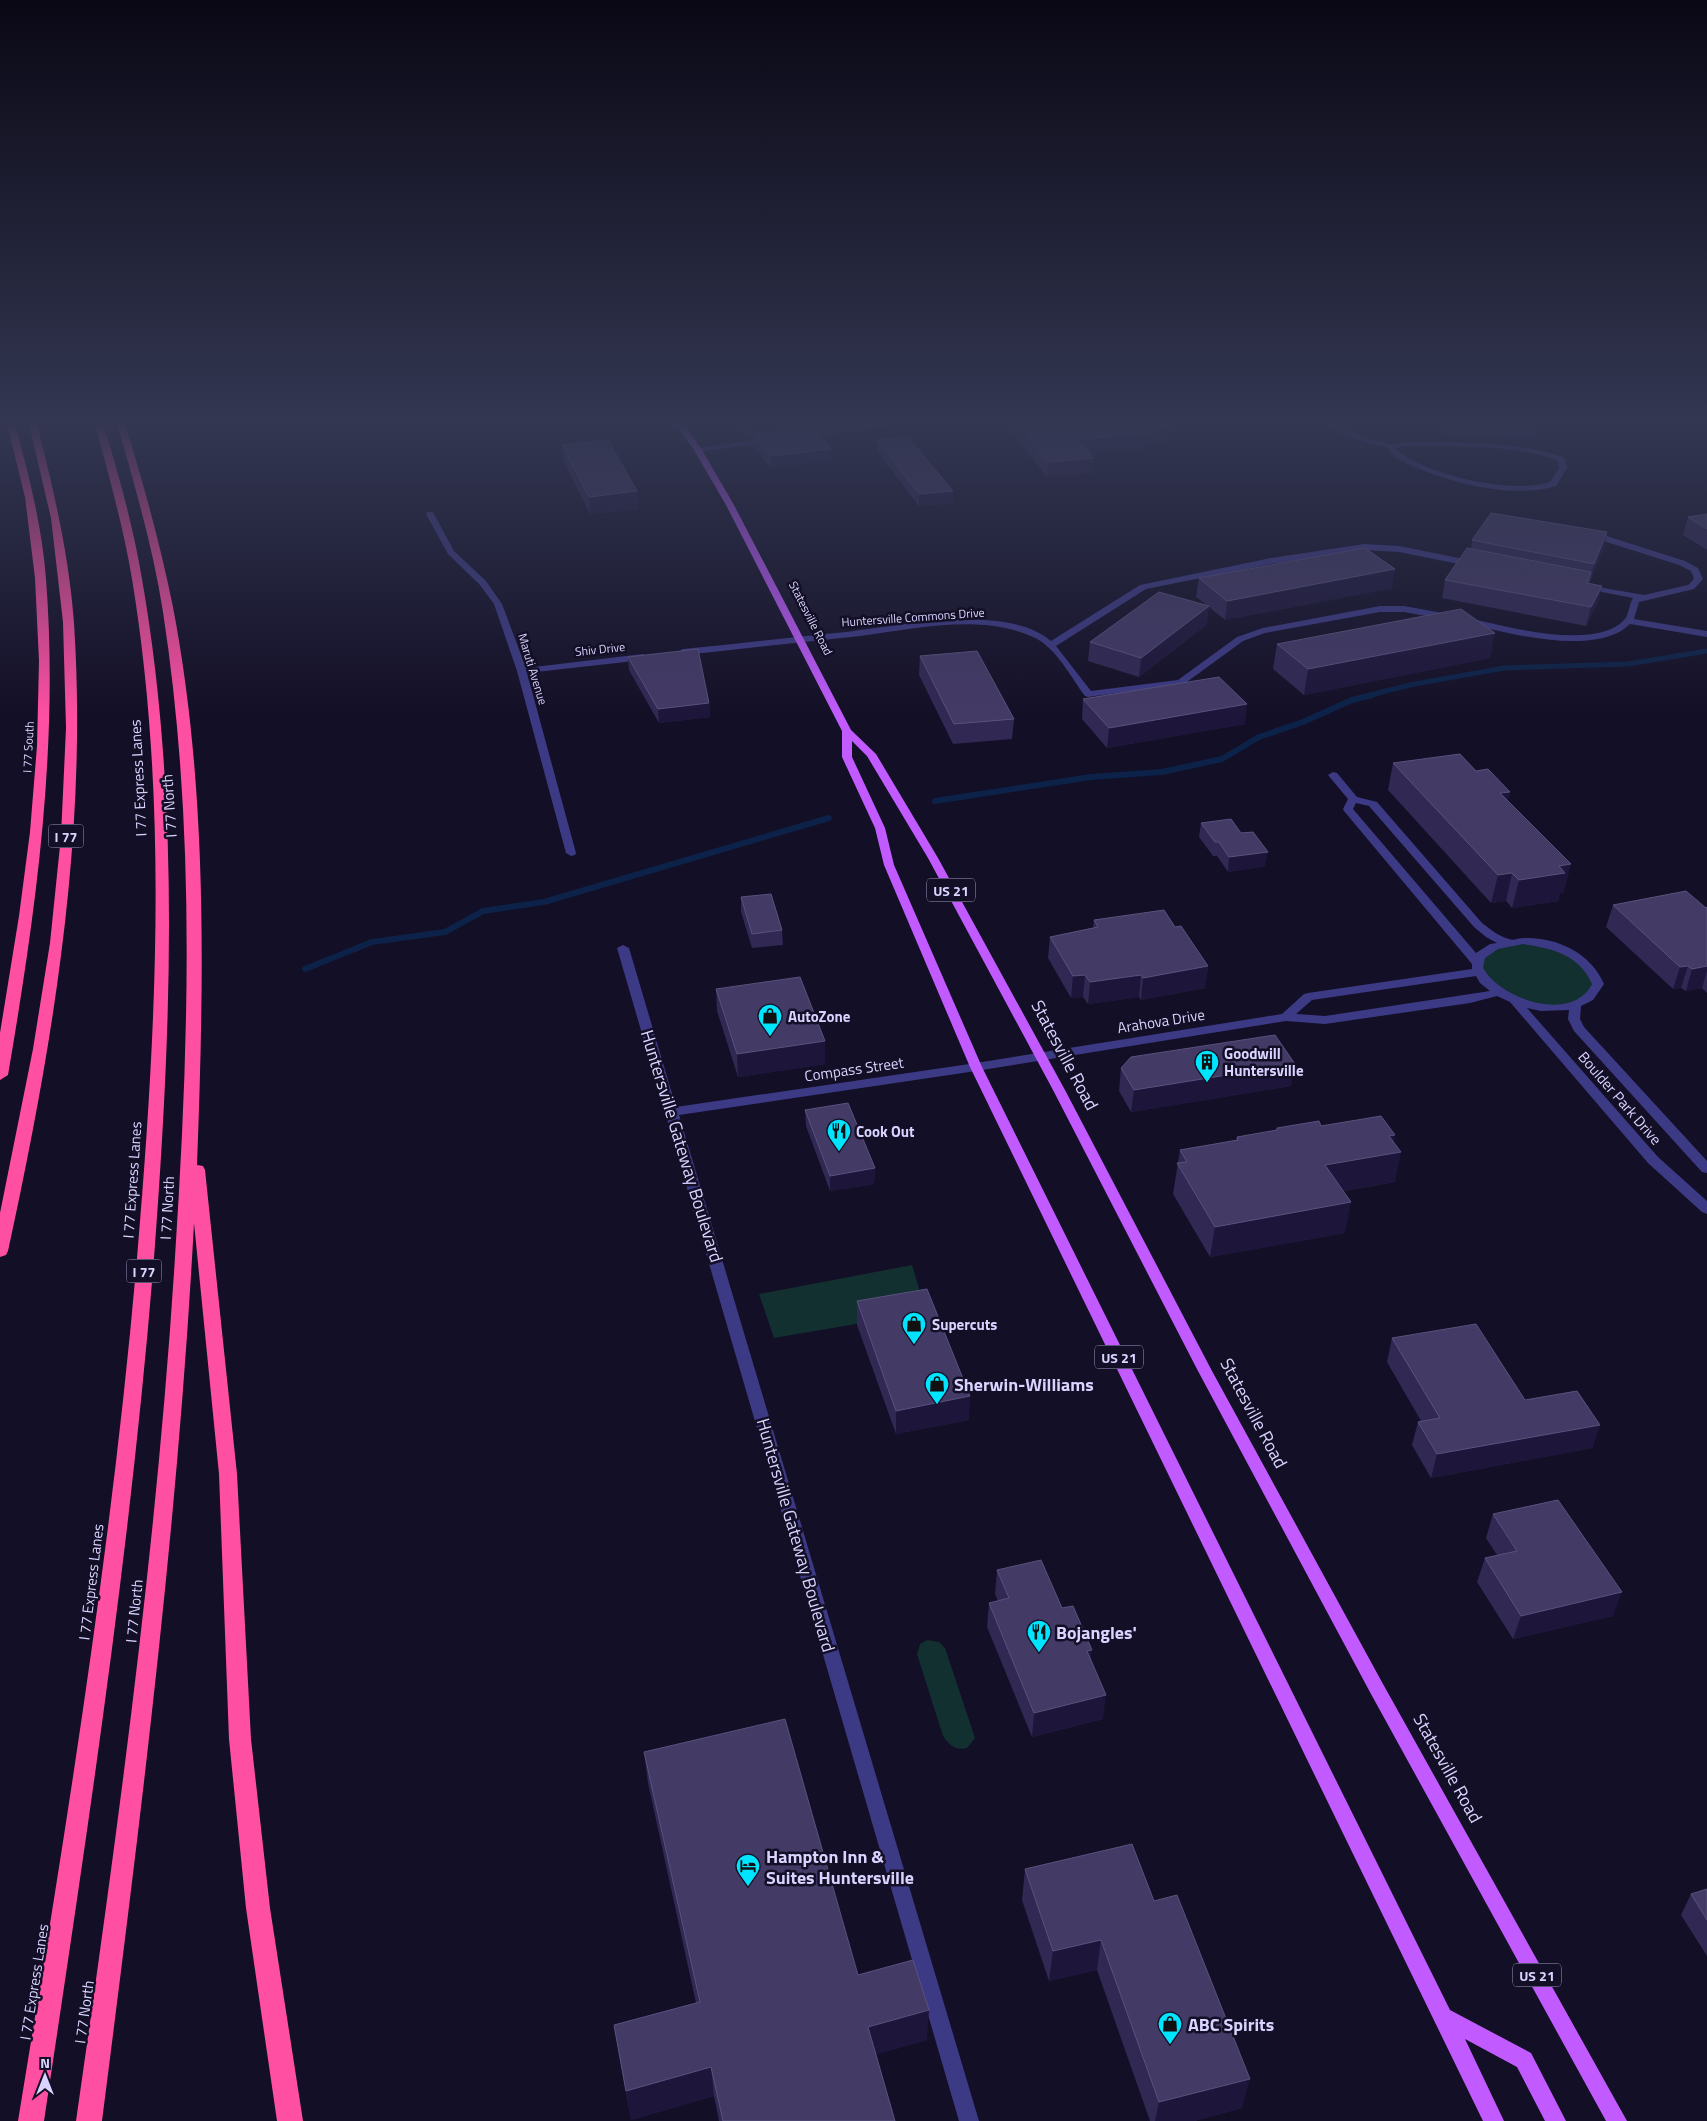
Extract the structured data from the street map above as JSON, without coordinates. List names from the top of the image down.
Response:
{
  "streets": {
    "highway": [
      "I 77 South",
      "I 77 Express Lanes",
      "I 77 North",
      "I 77"
    ],
    "main road": ["Statesville Road", "US 21"],
    "street": [
      "Huntersville Commons Drive",
      "Shiv Drive",
      "Maruti Avenue",
      "Arahova Drive",
      "Compass Street",
      "Boulder Park Drive",
      "Huntersville Gateway Boulevard"
    ]
  },
  "crossings": [
    ["Huntersville Commons Drive", "Statesville Road"],
    ["Statesville Road", "Arahova Drive"],
    ["Statesville Road", "Compass Street"],
    ["Shiv Drive", "Maruti Avenue"],
    ["Arahova Drive", "Compass Street"],
    ["Compass Street", "Huntersville Gateway Boulevard"]
  ],
  "places": {
    "shop": [
      "AutoZone",
      "Supercuts",
      "Sherwin-Williams",
      "ABC Spirits"
    ],
    "building": ["Goodwill Huntersville"],
    "restaurant": ["Cook Out", "Bojangles'"],
    "hotel": ["Hampton Inn & Suites Huntersville"]
  },
  "north": "top"
}
